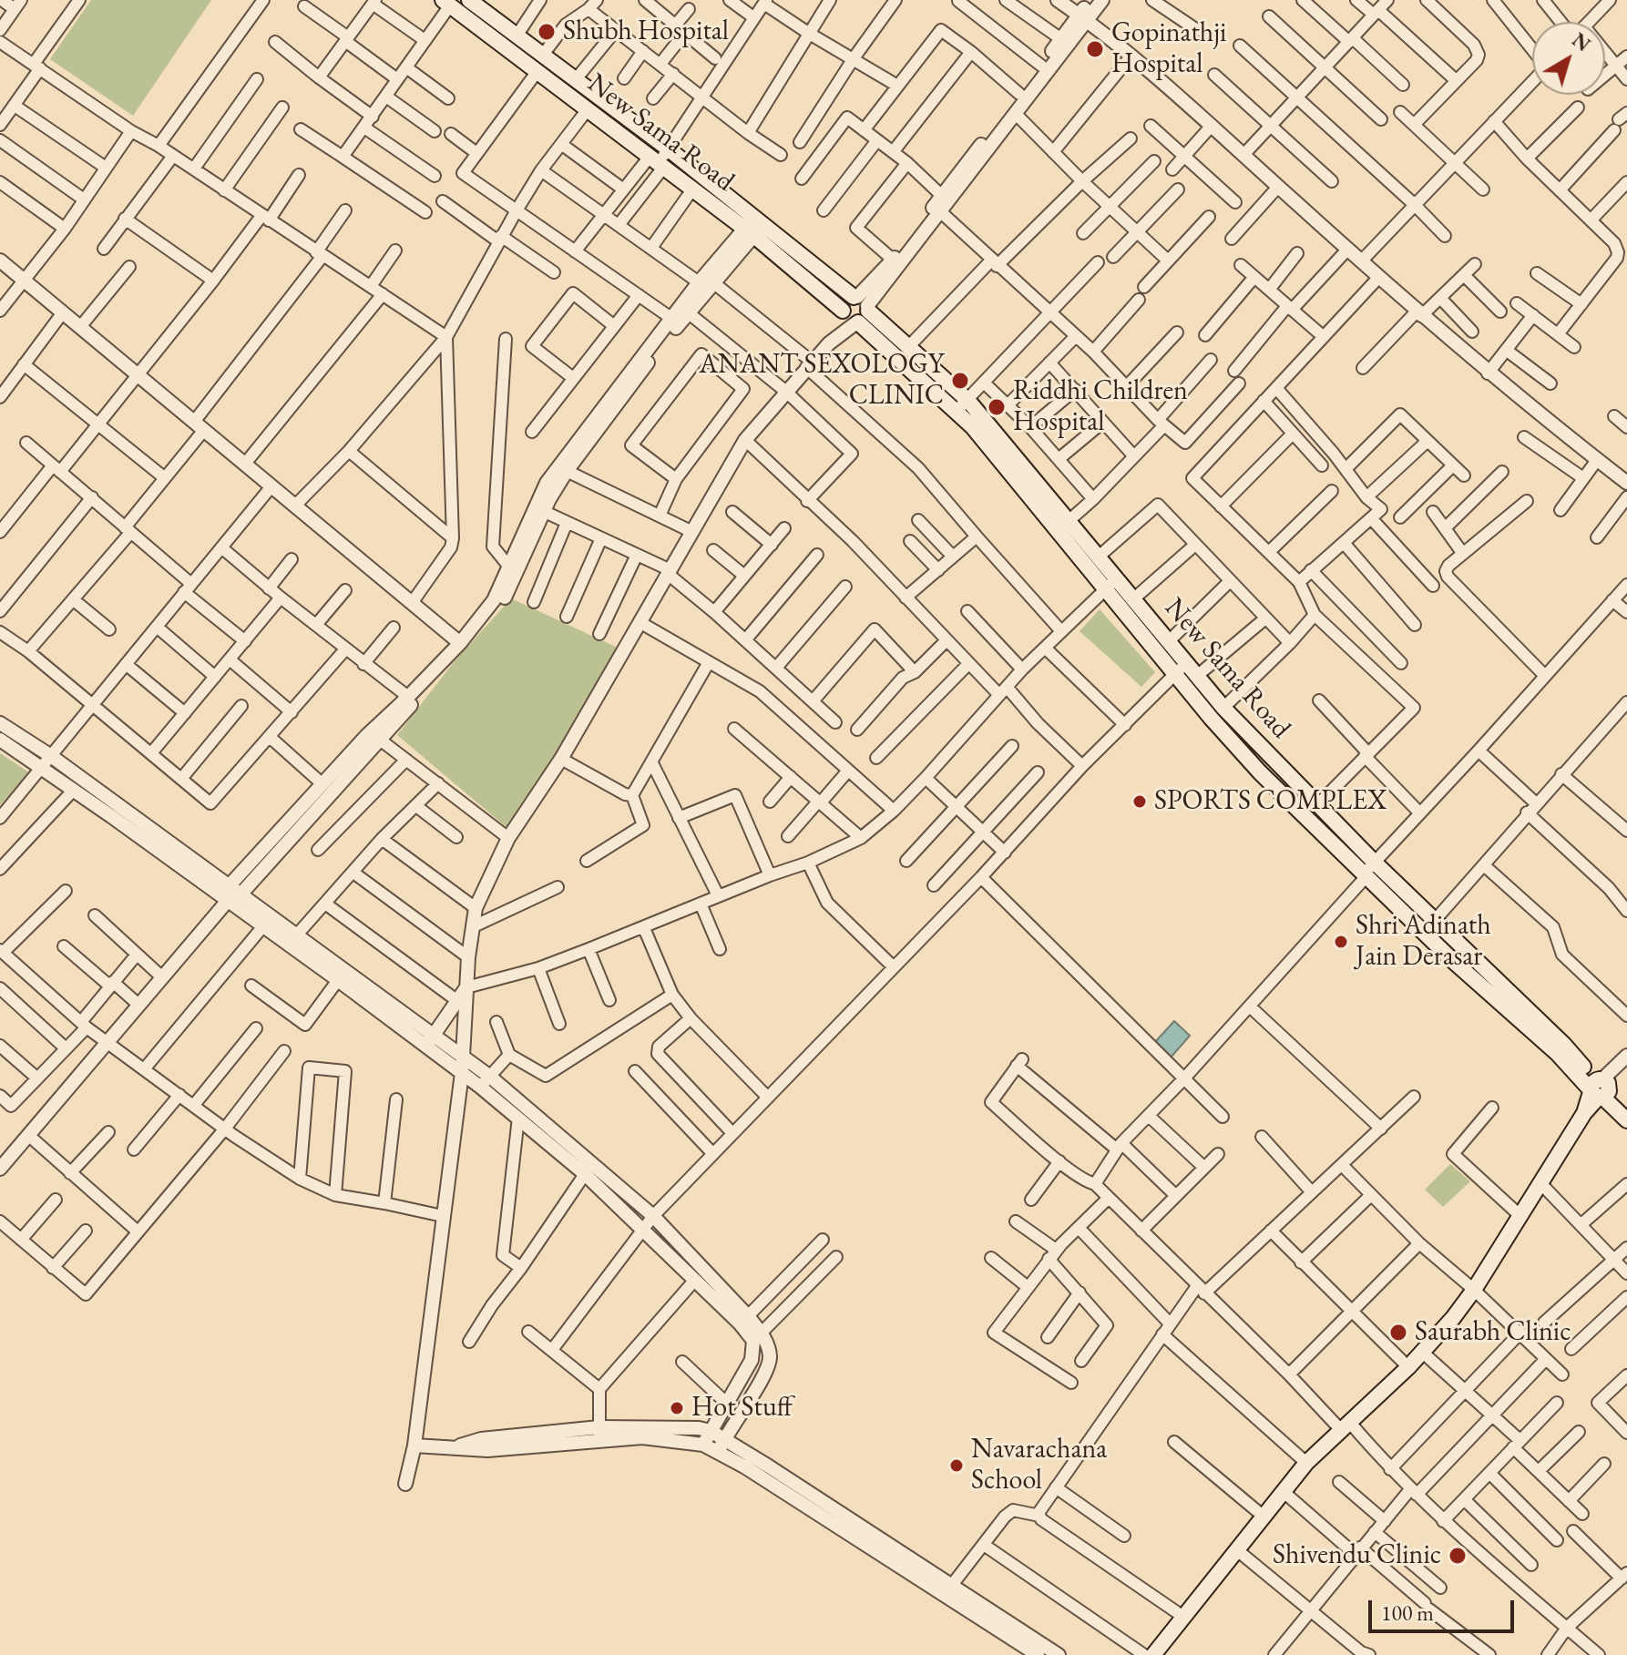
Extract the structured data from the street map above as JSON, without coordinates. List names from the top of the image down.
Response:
{
  "streets": {
    "main road": ["New Sama Road"]
  },
  "places": [
    "Shubh Hospital",
    "Gopinathji Hospital",
    "ANANT SEXOLOGY CLINIC",
    "Riddhi Children Hospital",
    "SPORTS COMPLEX",
    "Shri Adinath Jain Derasar",
    "Saurabh Clinic",
    "Hot Stuff",
    "Navarachana School",
    "Shivendu Clinic"
  ],
  "scale_bar": "100 m",
  "north": "top right"
}
